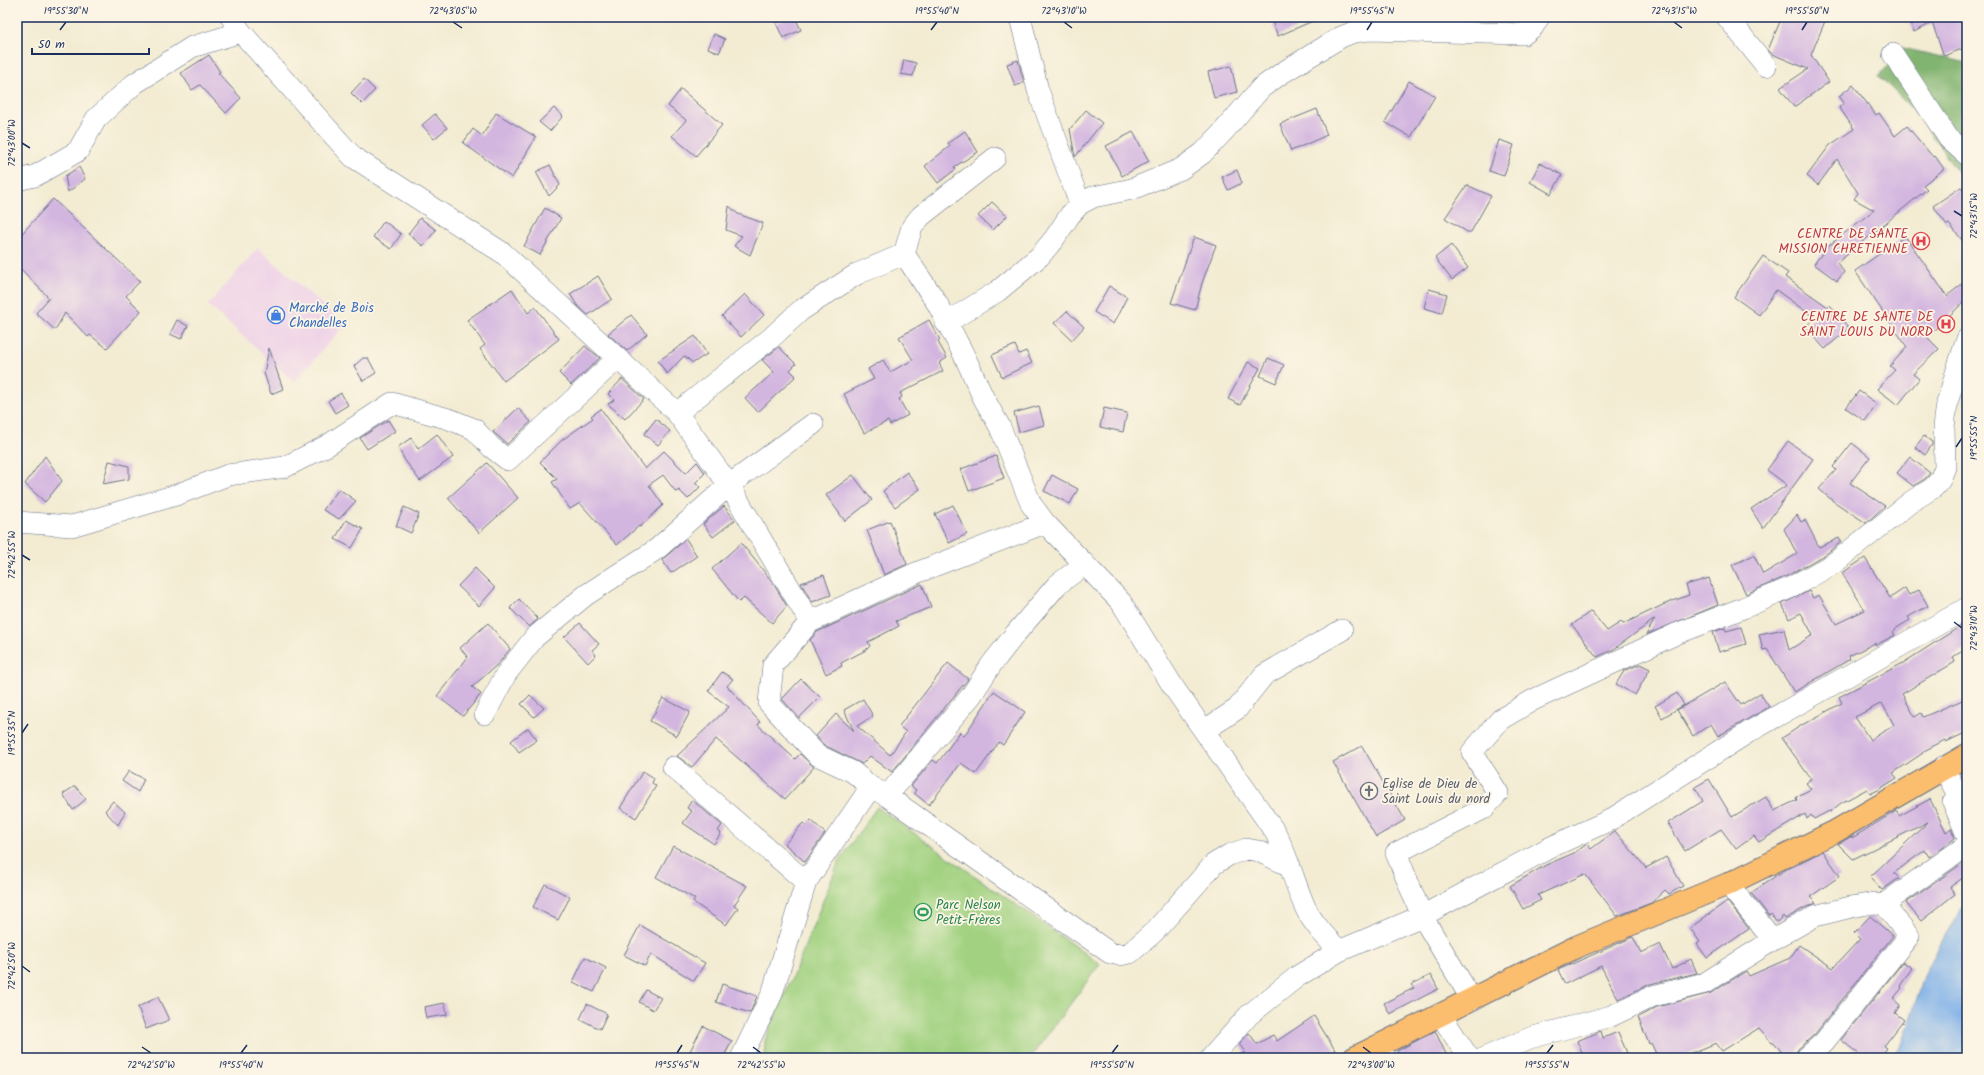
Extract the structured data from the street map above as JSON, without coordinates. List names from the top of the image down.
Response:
{
  "places": {
    "hospital": ["CENTRE DE SANTE MISSION CHRETIENNE", "CENTRE DE SANTE DE SAINT LOUIS DU NORD"],
    "shop": ["Marché de Bois Chandelles"],
    "church": ["Eglise de Dieu de Saint Louis du nord"],
    "sports": ["Parc Nelson Petit-Frères"]
  },
  "scale_bar": "50 m",
  "coordinates": [
    "19°55'30\"N",
    "72°43'05\"W",
    "19°55'40\"N",
    "72°43'10\"W",
    "19°55'45\"N",
    "72°43'15\"W",
    "19°55'50\"N",
    "72°43'00\"W",
    "19°55'55\"N",
    "72°42'55\"W",
    "19°55'35\"N",
    "72°42'50\"W"
  ]
}
